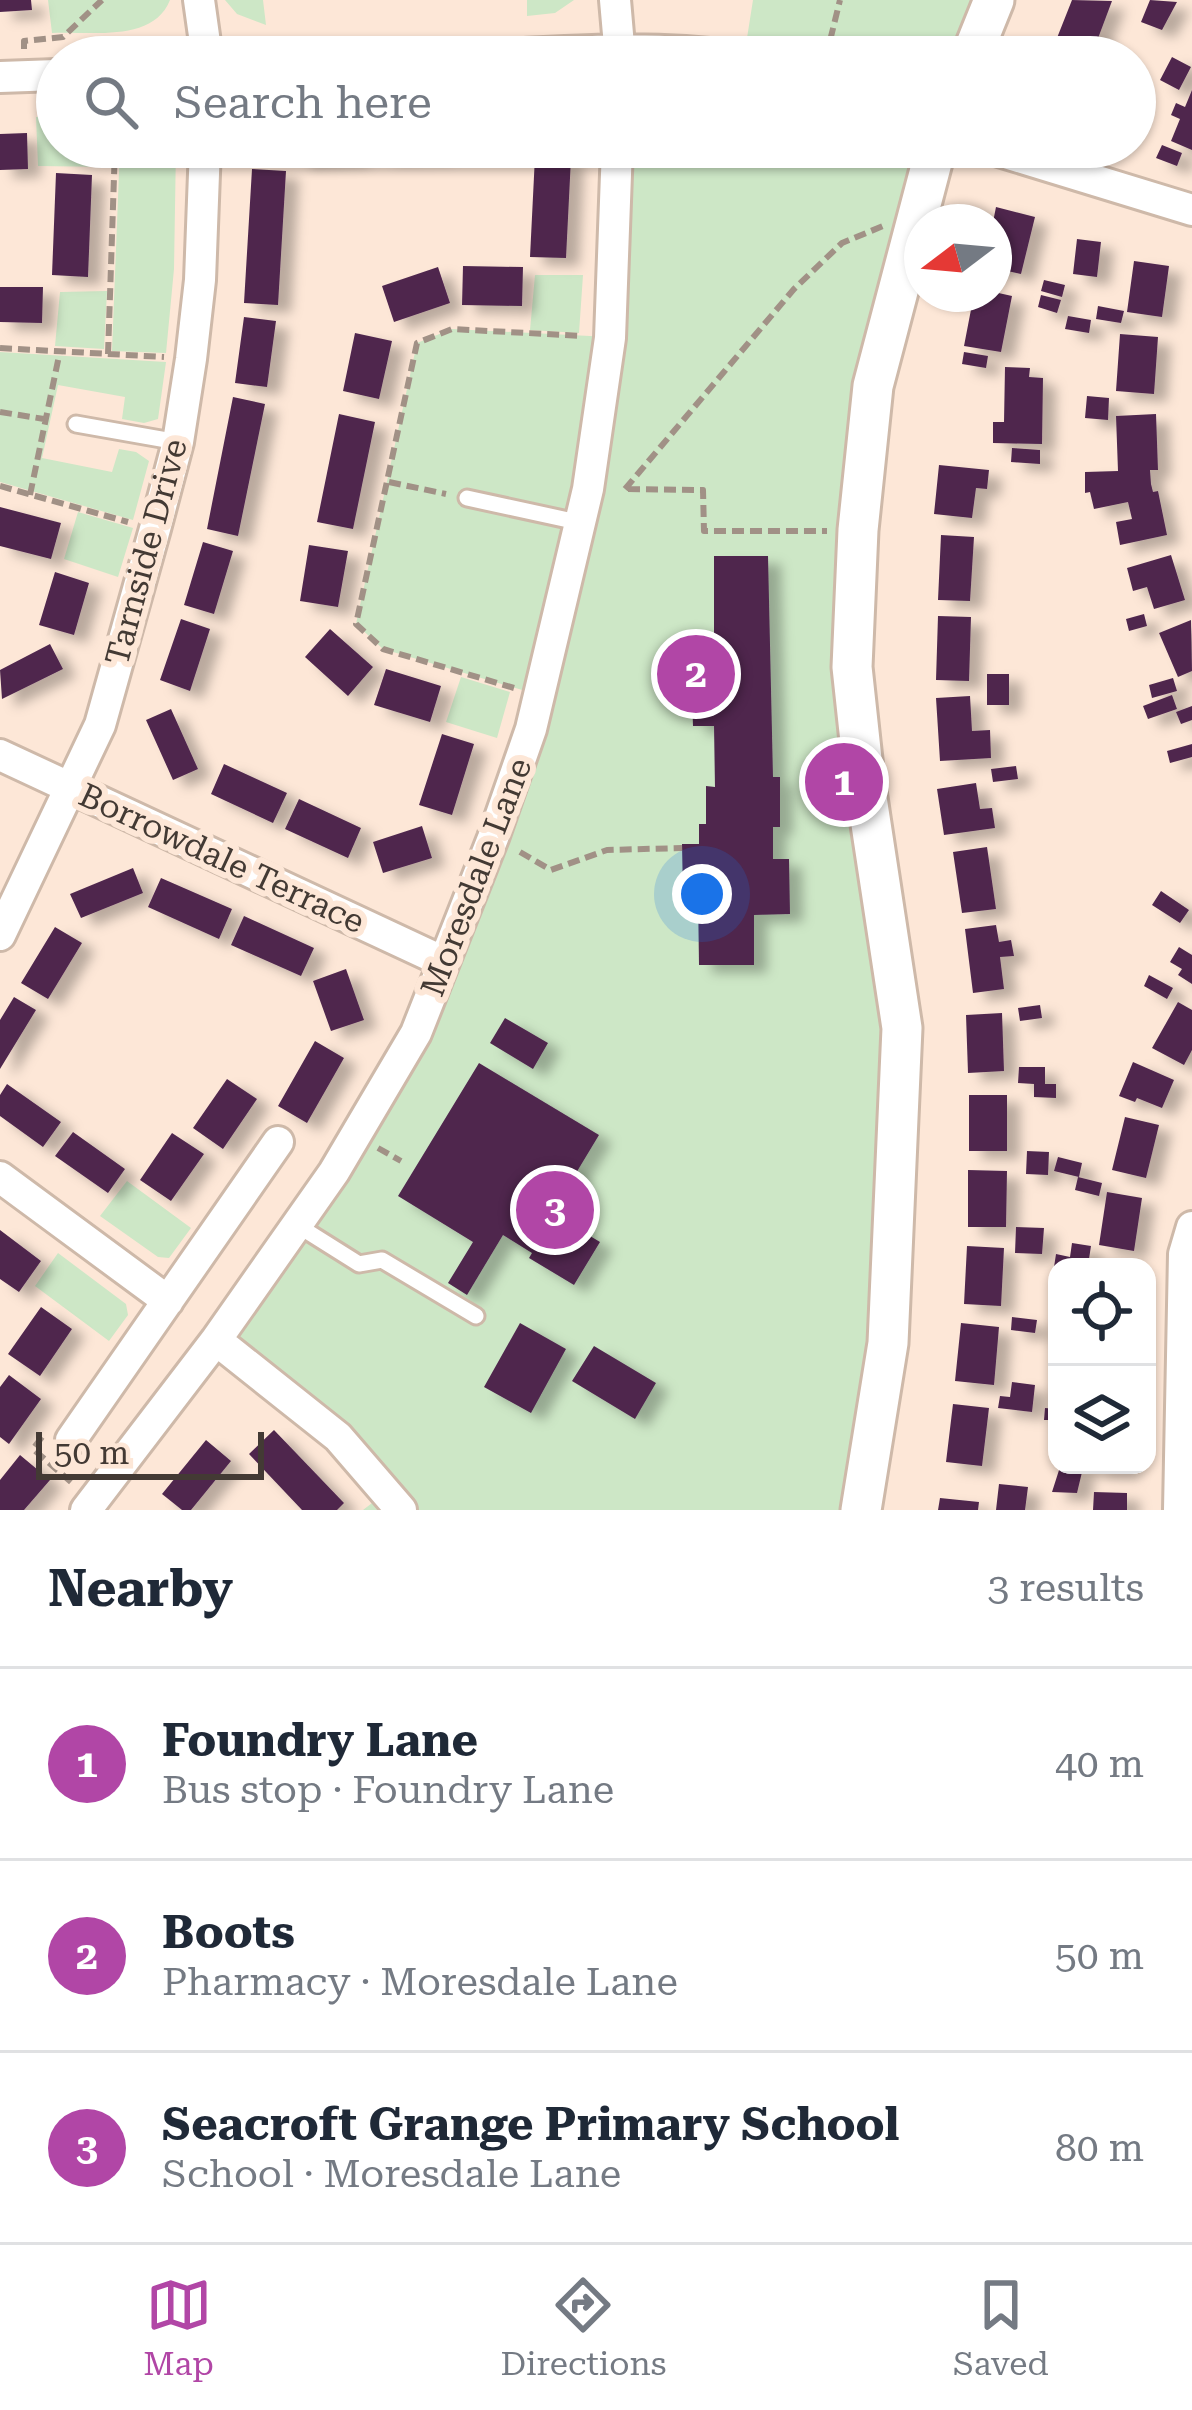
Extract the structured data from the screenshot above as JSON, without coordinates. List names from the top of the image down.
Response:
{
  "streets": {
    "street": ["Tarnside Drive", "Borrowdale Terrace", "Moresdale Lane"]
  },
  "crossings": [
    ["Tarnside Drive", "Borrowdale Terrace"],
    ["Borrowdale Terrace", "Moresdale Lane"]
  ],
  "scale_bar": "50 m",
  "north": "left",
  "page": {
    "search": "Search here",
    "pins": ["2", "1", "3"],
    "scale": "50 m",
    "heading": ["Nearby", "3 results"],
    "list": [
      {
        "mark": "1",
        "name": "Foundry Lane",
        "note": "Bus stop · Foundry Lane",
        "value": "40 m"
      },
      {
        "mark": "2",
        "name": "Boots",
        "note": "Pharmacy · Moresdale Lane",
        "value": "50 m"
      },
      {
        "mark": "3",
        "name": "Seacroft Grange Primary School",
        "note": "School · Moresdale Lane",
        "value": "80 m"
      }
    ],
    "nav": ["Map", "Directions", "Saved"]
  }
}
